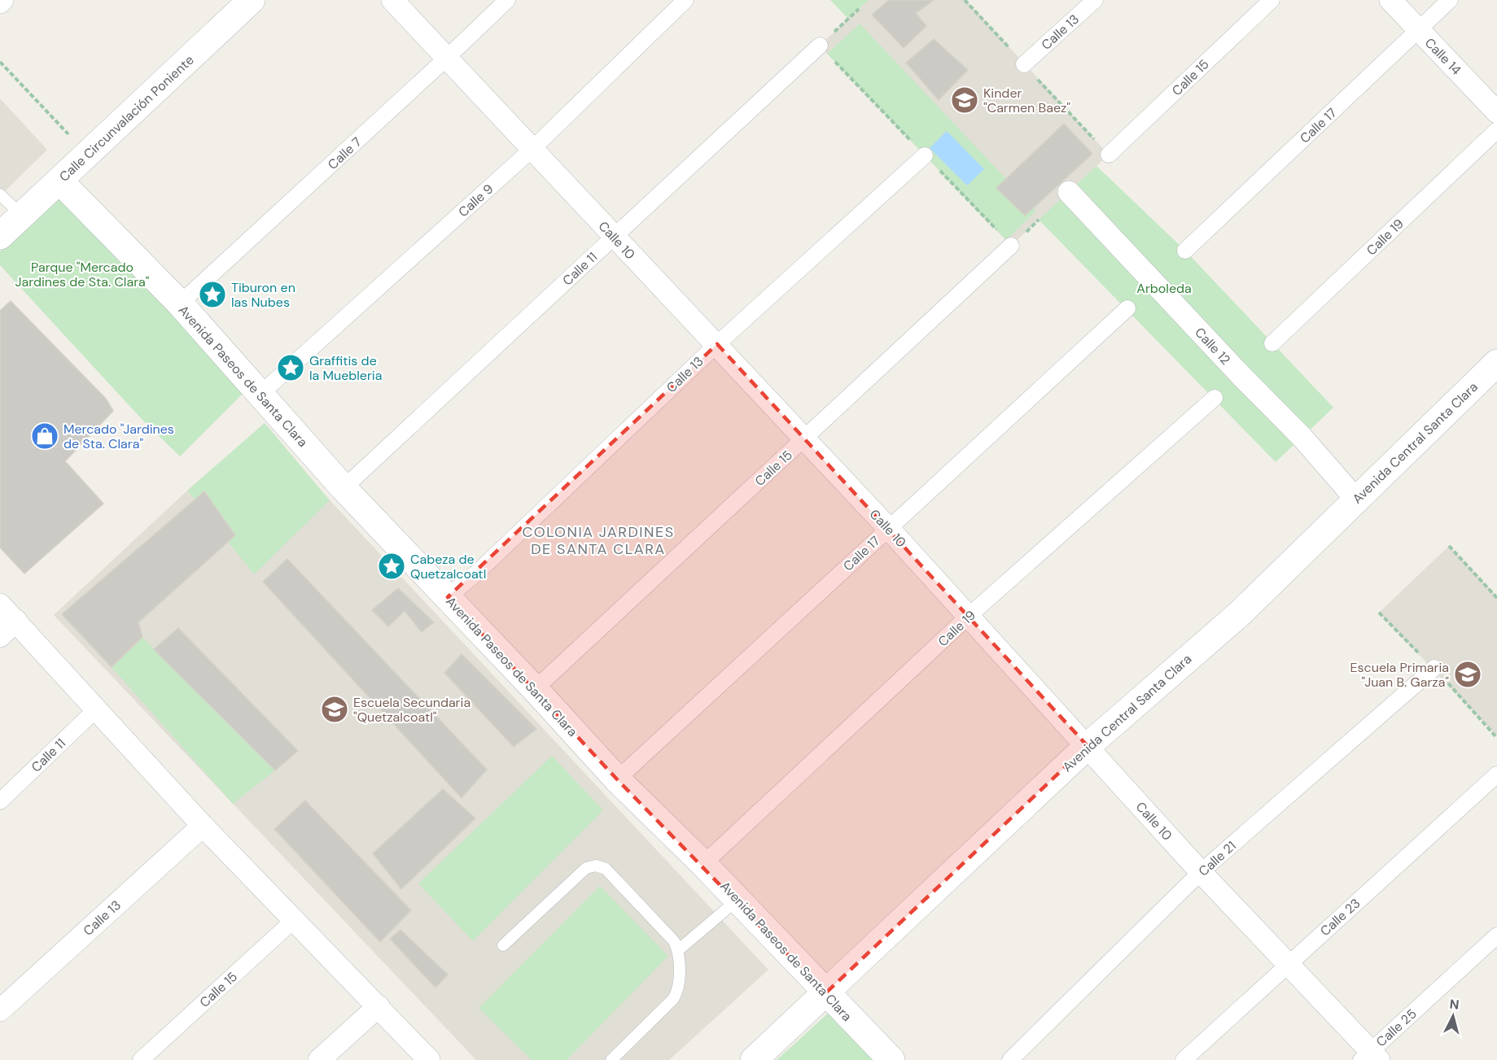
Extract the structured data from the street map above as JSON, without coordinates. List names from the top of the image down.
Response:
{
  "streets": {
    "street": [
      "Calle 13",
      "Calle 14",
      "Calle 15",
      "Calle Circunvalación Poniente",
      "Calle 17",
      "Calle 7",
      "Calle 9",
      "Calle 19",
      "Calle 10",
      "Calle 11",
      "Calle 12",
      "Avenida Paseos de Santa Clara",
      "Avenida Central Santa Clara",
      "Calle 21",
      "Calle 23",
      "Calle 25"
    ]
  },
  "crossings": [
    ["Calle 13", "Calle 10"],
    ["Calle 13", "Avenida Paseos de Santa Clara"],
    ["Calle 14", "Calle 17"],
    ["Calle 15", "Calle 10"],
    ["Calle 15", "Avenida Paseos de Santa Clara"],
    ["Calle Circunvalación Poniente", "Avenida Paseos de Santa Clara"],
    ["Calle 17", "Calle 10"],
    ["Calle 17", "Avenida Paseos de Santa Clara"],
    ["Calle 7", "Calle 10"],
    ["Calle 7", "Avenida Paseos de Santa Clara"],
    ["Calle 9", "Calle 10"],
    ["Calle 9", "Avenida Paseos de Santa Clara"],
    ["Calle 19", "Calle 10"],
    ["Calle 19", "Avenida Paseos de Santa Clara"],
    ["Calle 10", "Calle 11"],
    ["Calle 10", "Avenida Central Santa Clara"],
    ["Calle 10", "Calle 21"],
    ["Calle 10", "Calle 23"],
    ["Calle 10", "Calle 25"],
    ["Calle 11", "Avenida Paseos de Santa Clara"],
    ["Calle 12", "Avenida Central Santa Clara"],
    ["Avenida Paseos de Santa Clara", "Avenida Central Santa Clara"]
  ],
  "districts": ["COLONIA JARDINES DE SANTA CLARA"],
  "parks": ["Parque \"Mercado Jardines de Sta. Clara\"", "Arboleda"],
  "places": {
    "school or university": ["Kinder \"Carmen Baez\"", "Escuela Primaria \"Juan B. Garza\"", "Escuela Secundaria \"Quetzalcoatl\""],
    "place": ["Tiburon en las Nubes", "Graffitis de la Muebleria", "Cabeza de Quetzalcoatl"],
    "shop": ["Mercado \"Jardines de Sta. Clara\""]
  },
  "north": "top"
}
